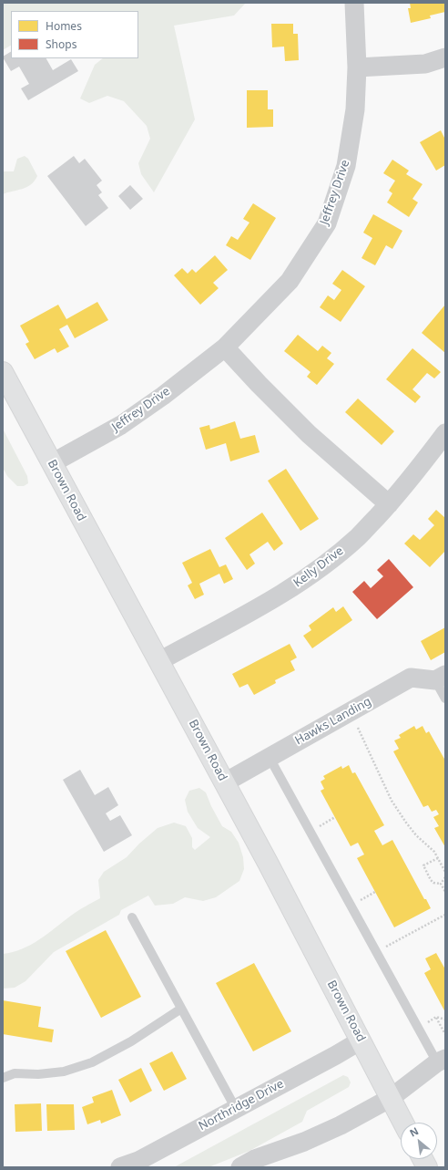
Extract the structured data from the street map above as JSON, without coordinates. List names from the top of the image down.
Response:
{
  "streets": {
    "street": [
      "Jeffrey Drive",
      "Brown Road",
      "Kelly Drive",
      "Hawks Landing",
      "Northridge Drive"
    ]
  },
  "crossings": [
    ["Jeffrey Drive", "Brown Road"],
    ["Brown Road", "Kelly Drive"],
    ["Brown Road", "Hawks Landing"],
    ["Brown Road", "Northridge Drive"]
  ],
  "legend": ["Homes", "Shops"],
  "north": "top left"
}
